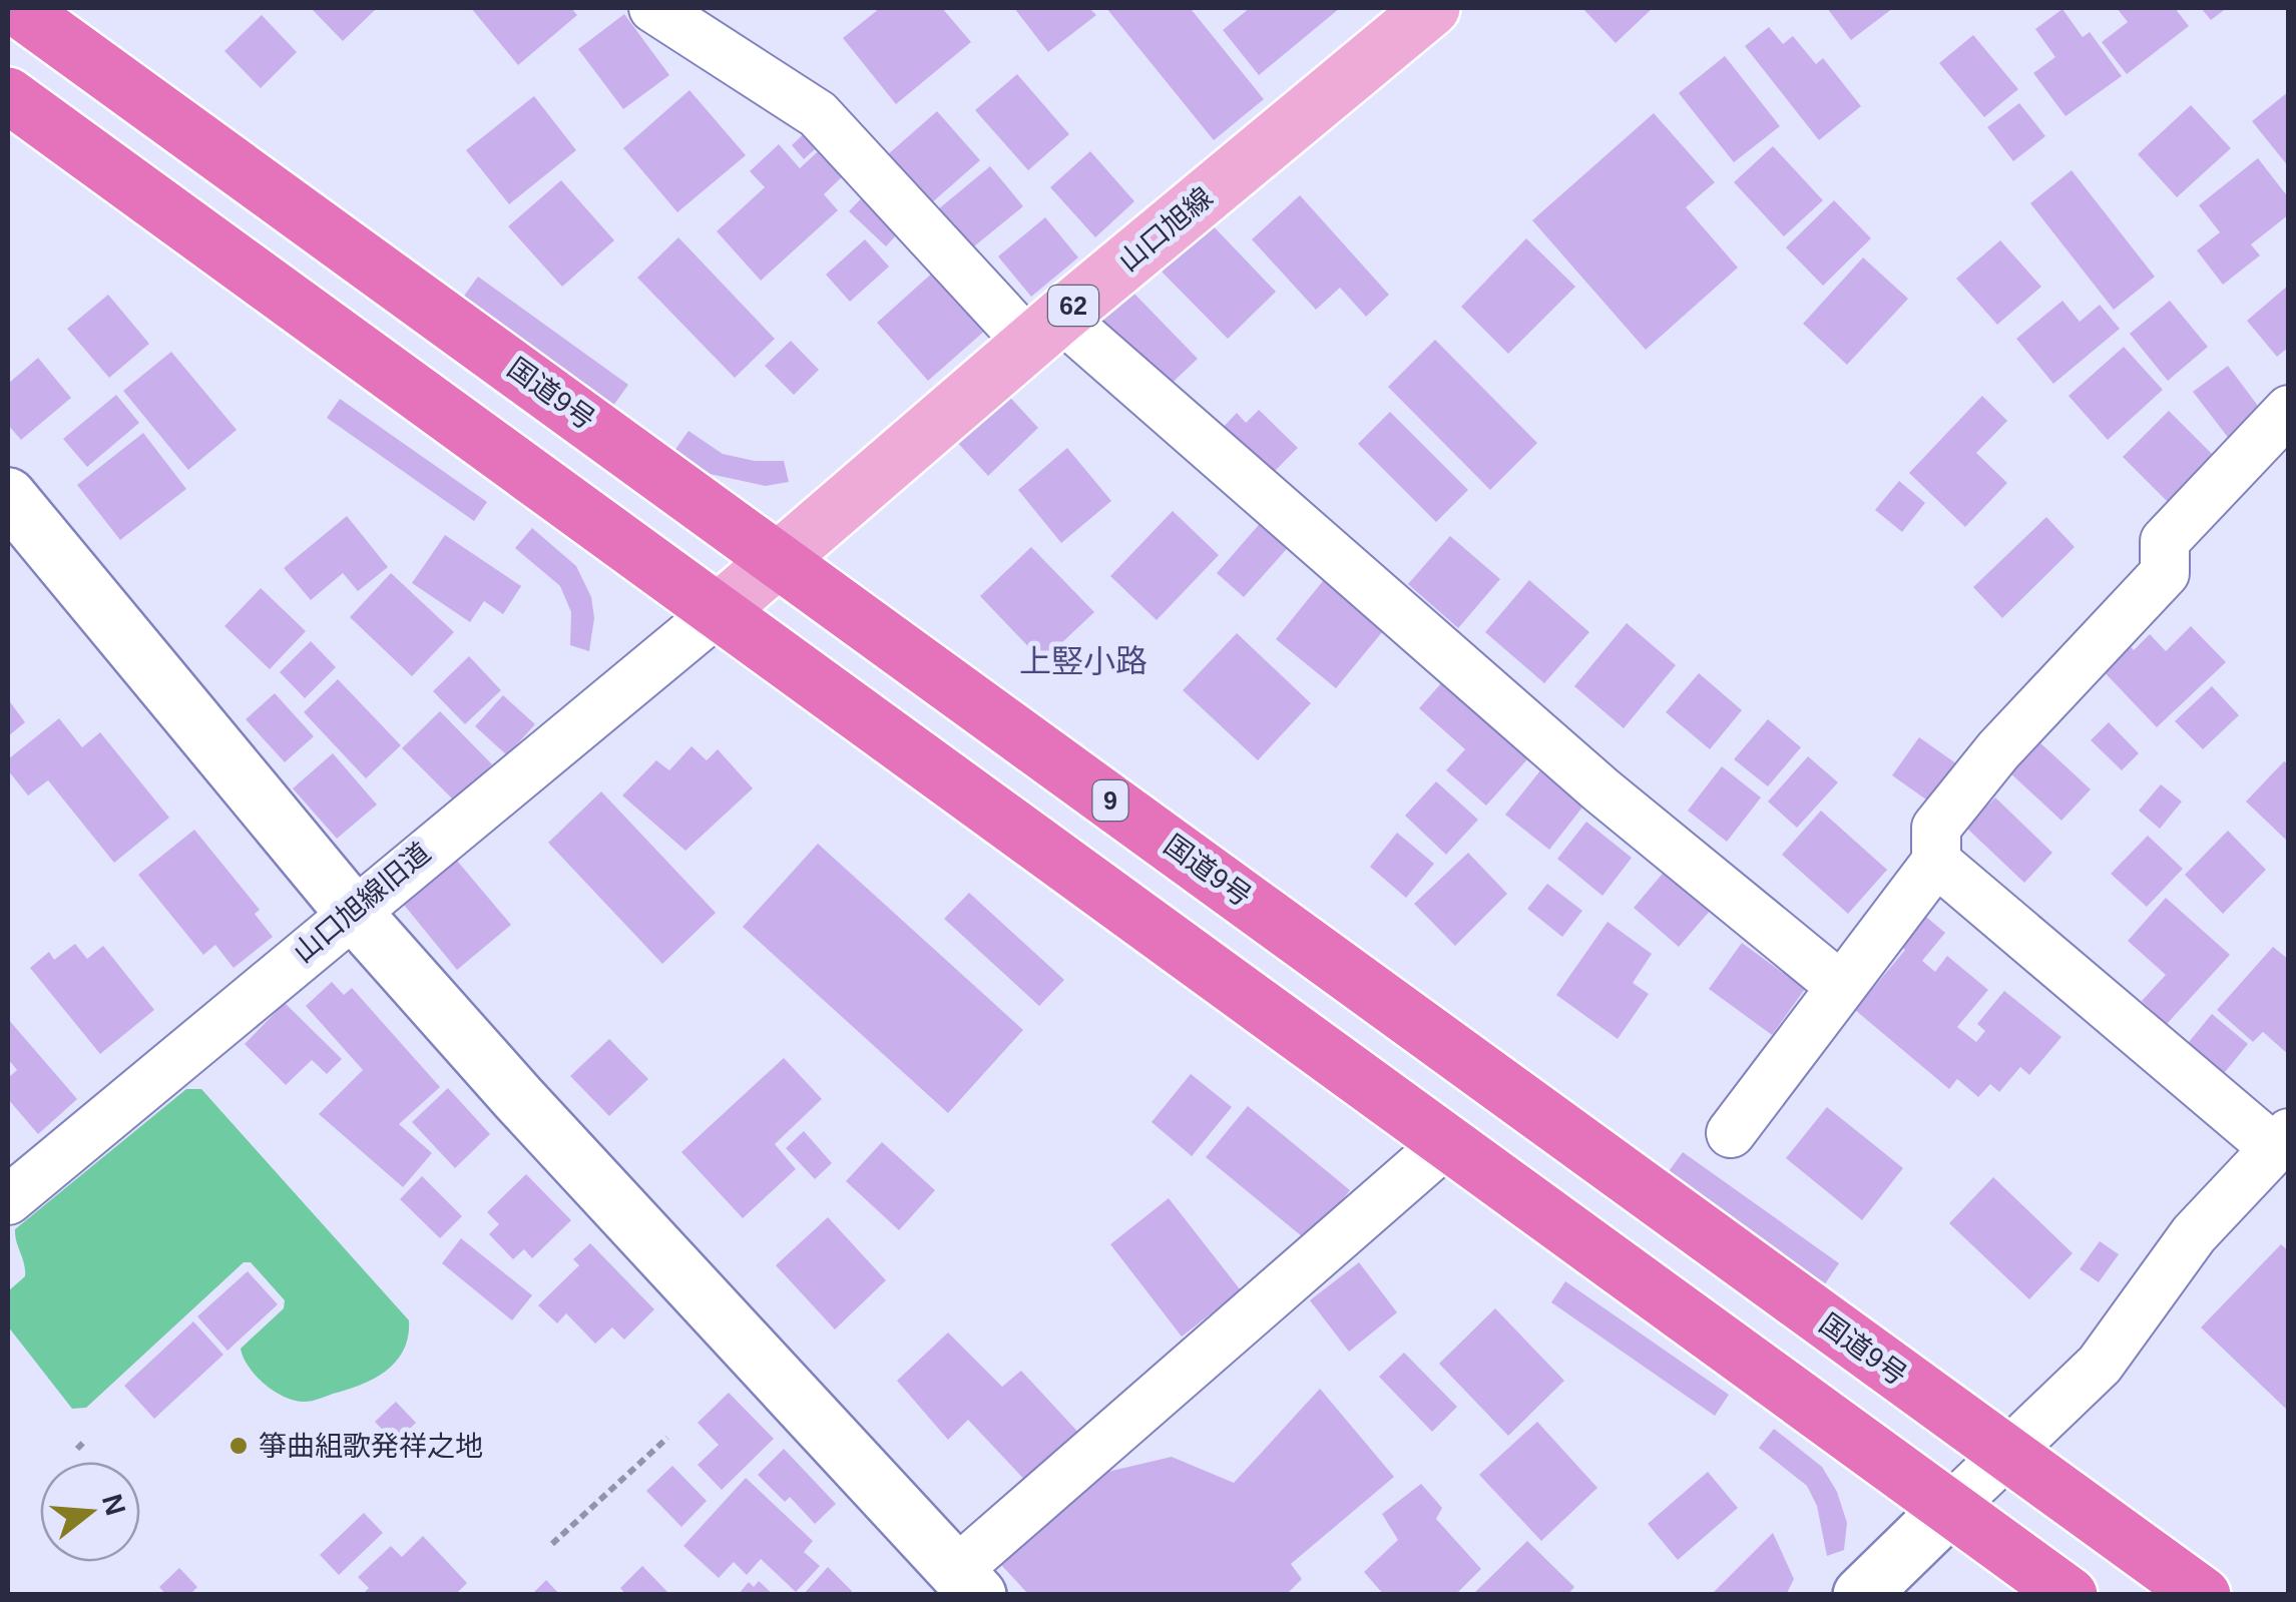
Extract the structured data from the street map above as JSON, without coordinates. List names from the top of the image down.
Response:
{
  "streets": {
    "highway": ["国道9号", "9"],
    "main road": ["山口旭線", "62"],
    "street": ["山口旭線旧道"]
  },
  "crossings": [
    ["山口旭線", "国道9号"],
    ["山口旭線", "山口旭線旧道"]
  ],
  "districts": ["上竪小路"],
  "places": ["箏曲組歌発祥之地"],
  "north": "right"
}
